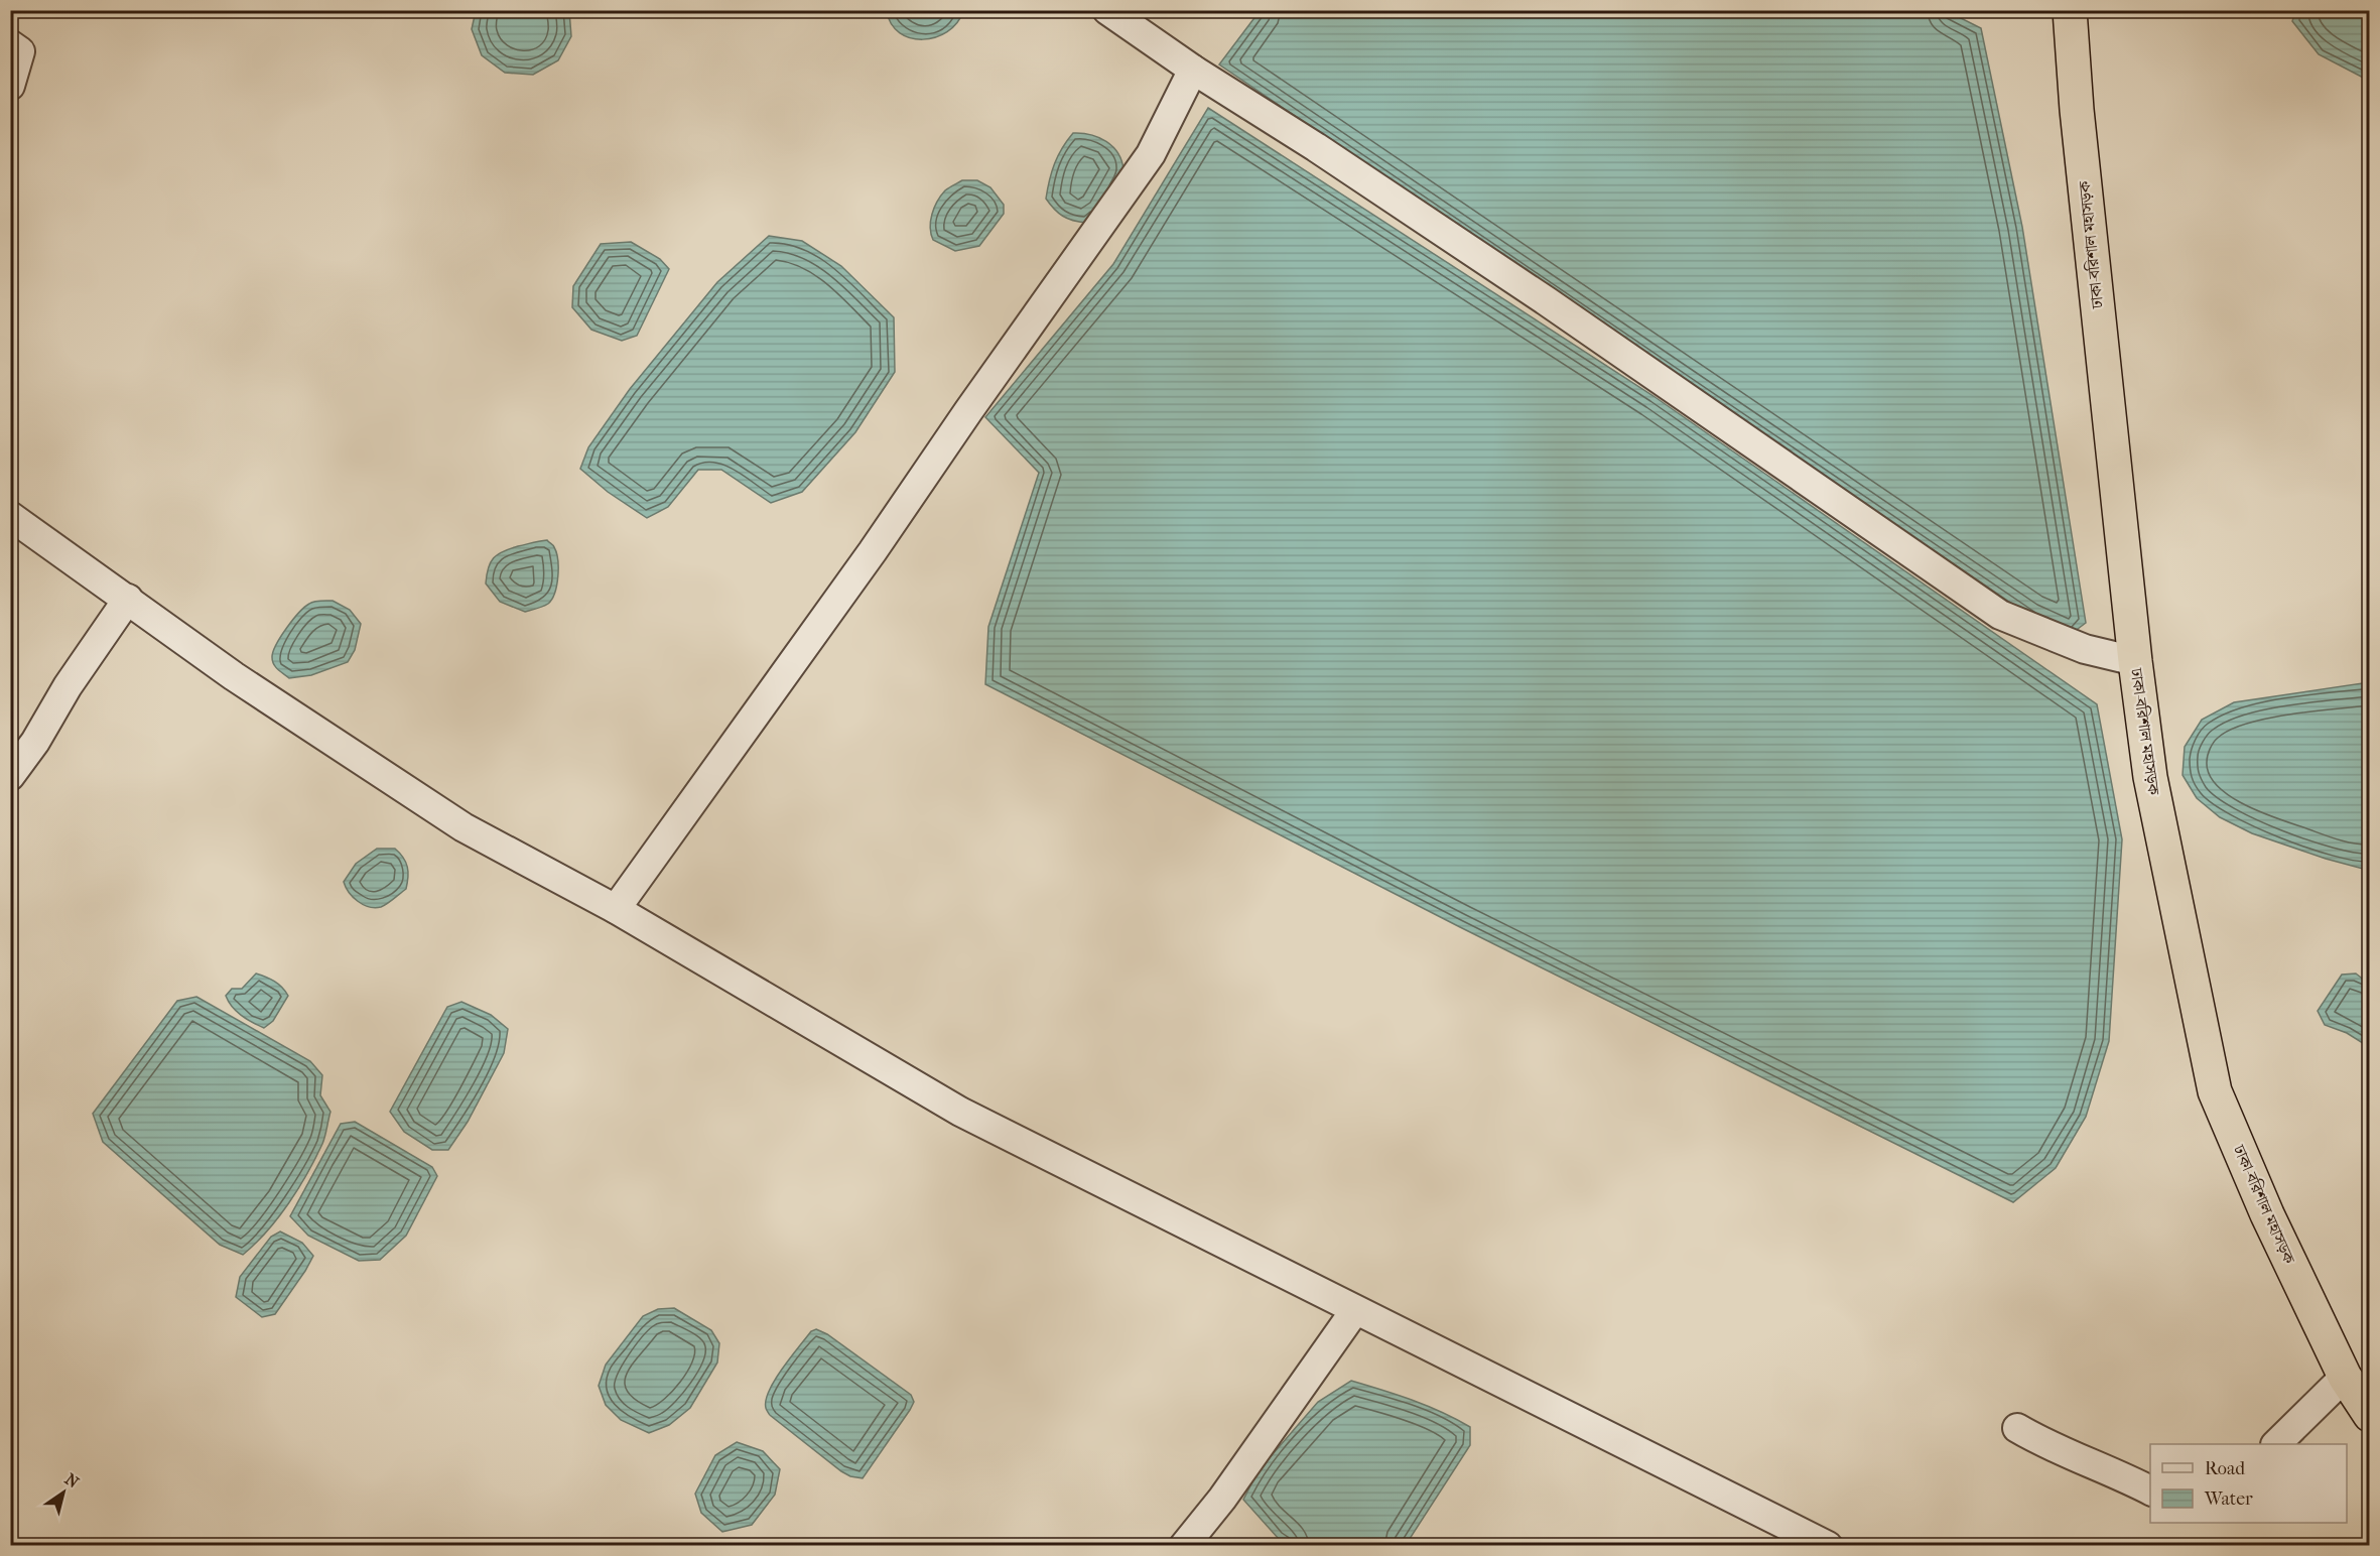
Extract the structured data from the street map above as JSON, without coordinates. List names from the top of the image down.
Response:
{
  "streets": {
    "highway": ["ঢাকা-বরিশাল মহাসড়ক"]
  },
  "legend": ["Road", "Water"],
  "north": "top right"
}
